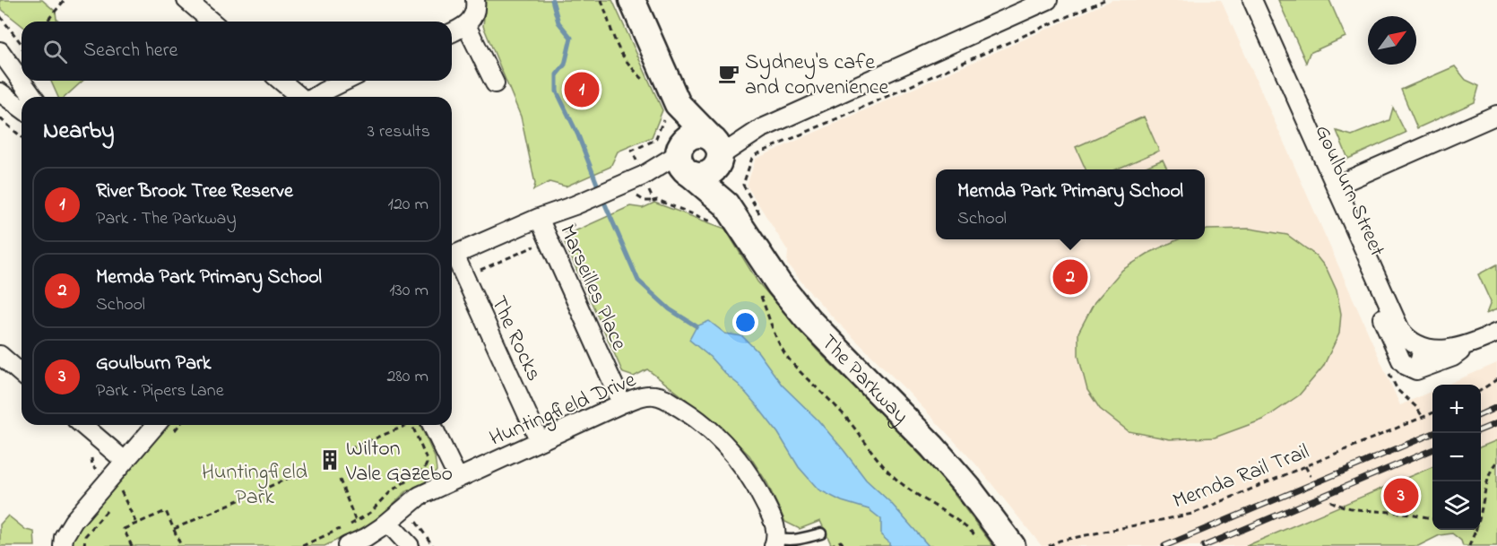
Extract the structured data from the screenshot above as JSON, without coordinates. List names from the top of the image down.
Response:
{
  "streets": {
    "street": [
      "Goulburn Street",
      "Marseilles Place",
      "The Rocks",
      "The Parkway",
      "Huntingfield Drive"
    ],
    "path": ["Mernda Rail Trail"]
  },
  "crossings": [
    ["Marseilles Place", "Huntingfield Drive"],
    ["The Rocks", "Huntingfield Drive"]
  ],
  "parks": ["Huntingfield Park"],
  "places": {
    "cafe": ["Sydney's cafe and convenience"],
    "building": ["Wilton Vale Gazebo"]
  },
  "north": "top right",
  "page": {
    "search": "Search here",
    "pins": ["1", "2", "3"],
    "heading": ["Nearby", "3 results"],
    "list": [
      {
        "mark": "1",
        "name": "River Brook Tree Reserve",
        "note": "Park · The Parkway",
        "value": "120 m"
      },
      {
        "mark": "2",
        "name": "Mernda Park Primary School",
        "note": "School",
        "value": "130 m"
      },
      {
        "mark": "3",
        "name": "Goulburn Park",
        "note": "Park · Pipers Lane",
        "value": "280 m"
      }
    ],
    "popup": ["Mernda Park Primary School", "School"],
    "map_buttons": ["+", "−"]
  }
}
